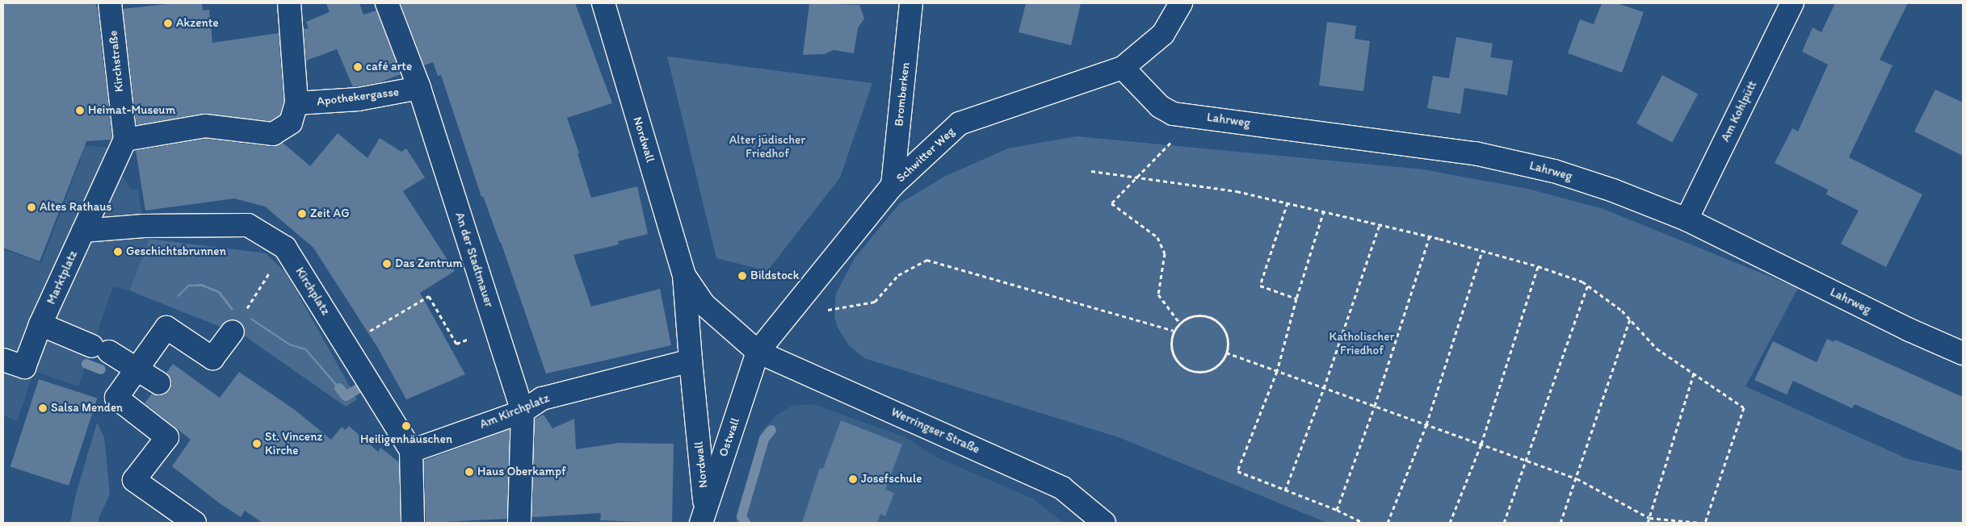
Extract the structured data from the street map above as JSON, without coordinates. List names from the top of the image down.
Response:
{
  "streets": {
    "street": [
      "Kirchstraße",
      "Bromberken",
      "Apothekergasse",
      "Am Kohlpütt",
      "Lahrweg",
      "Nordwall",
      "Schwitter Weg",
      "An der Stadtmauer",
      "Marktplatz",
      "Kirchplatz",
      "Am Kirchplatz",
      "Werringser Straße",
      "Ostwall"
    ]
  },
  "crossings": [
    ["Bromberken", "Schwitter Weg"],
    ["Apothekergasse", "An der Stadtmauer"],
    ["Am Kohlpütt", "Lahrweg"],
    ["Lahrweg", "Schwitter Weg"],
    ["Nordwall", "Schwitter Weg"],
    ["Nordwall", "Am Kirchplatz"],
    ["Nordwall", "Werringser Straße"],
    ["Nordwall", "Ostwall"],
    ["Schwitter Weg", "Werringser Straße"],
    ["Schwitter Weg", "Ostwall"],
    ["An der Stadtmauer", "Am Kirchplatz"],
    ["Marktplatz", "Kirchplatz"],
    ["Kirchplatz", "Am Kirchplatz"],
    ["Werringser Straße", "Ostwall"]
  ],
  "parks": ["Alter jüdischer Friedhof", "Katholischer Friedhof"],
  "places": [
    "Akzente",
    "café arte",
    "Heimat-Museum",
    "Altes Rathaus",
    "Zeit AG",
    "Geschichtsbrunnen",
    "Das Zentrum",
    "Bildstock",
    "Salsa Menden",
    "Heiligenhäuschen",
    "St. Vincenz Kirche",
    "Haus Oberkampf",
    "Josefschule"
  ]
}
